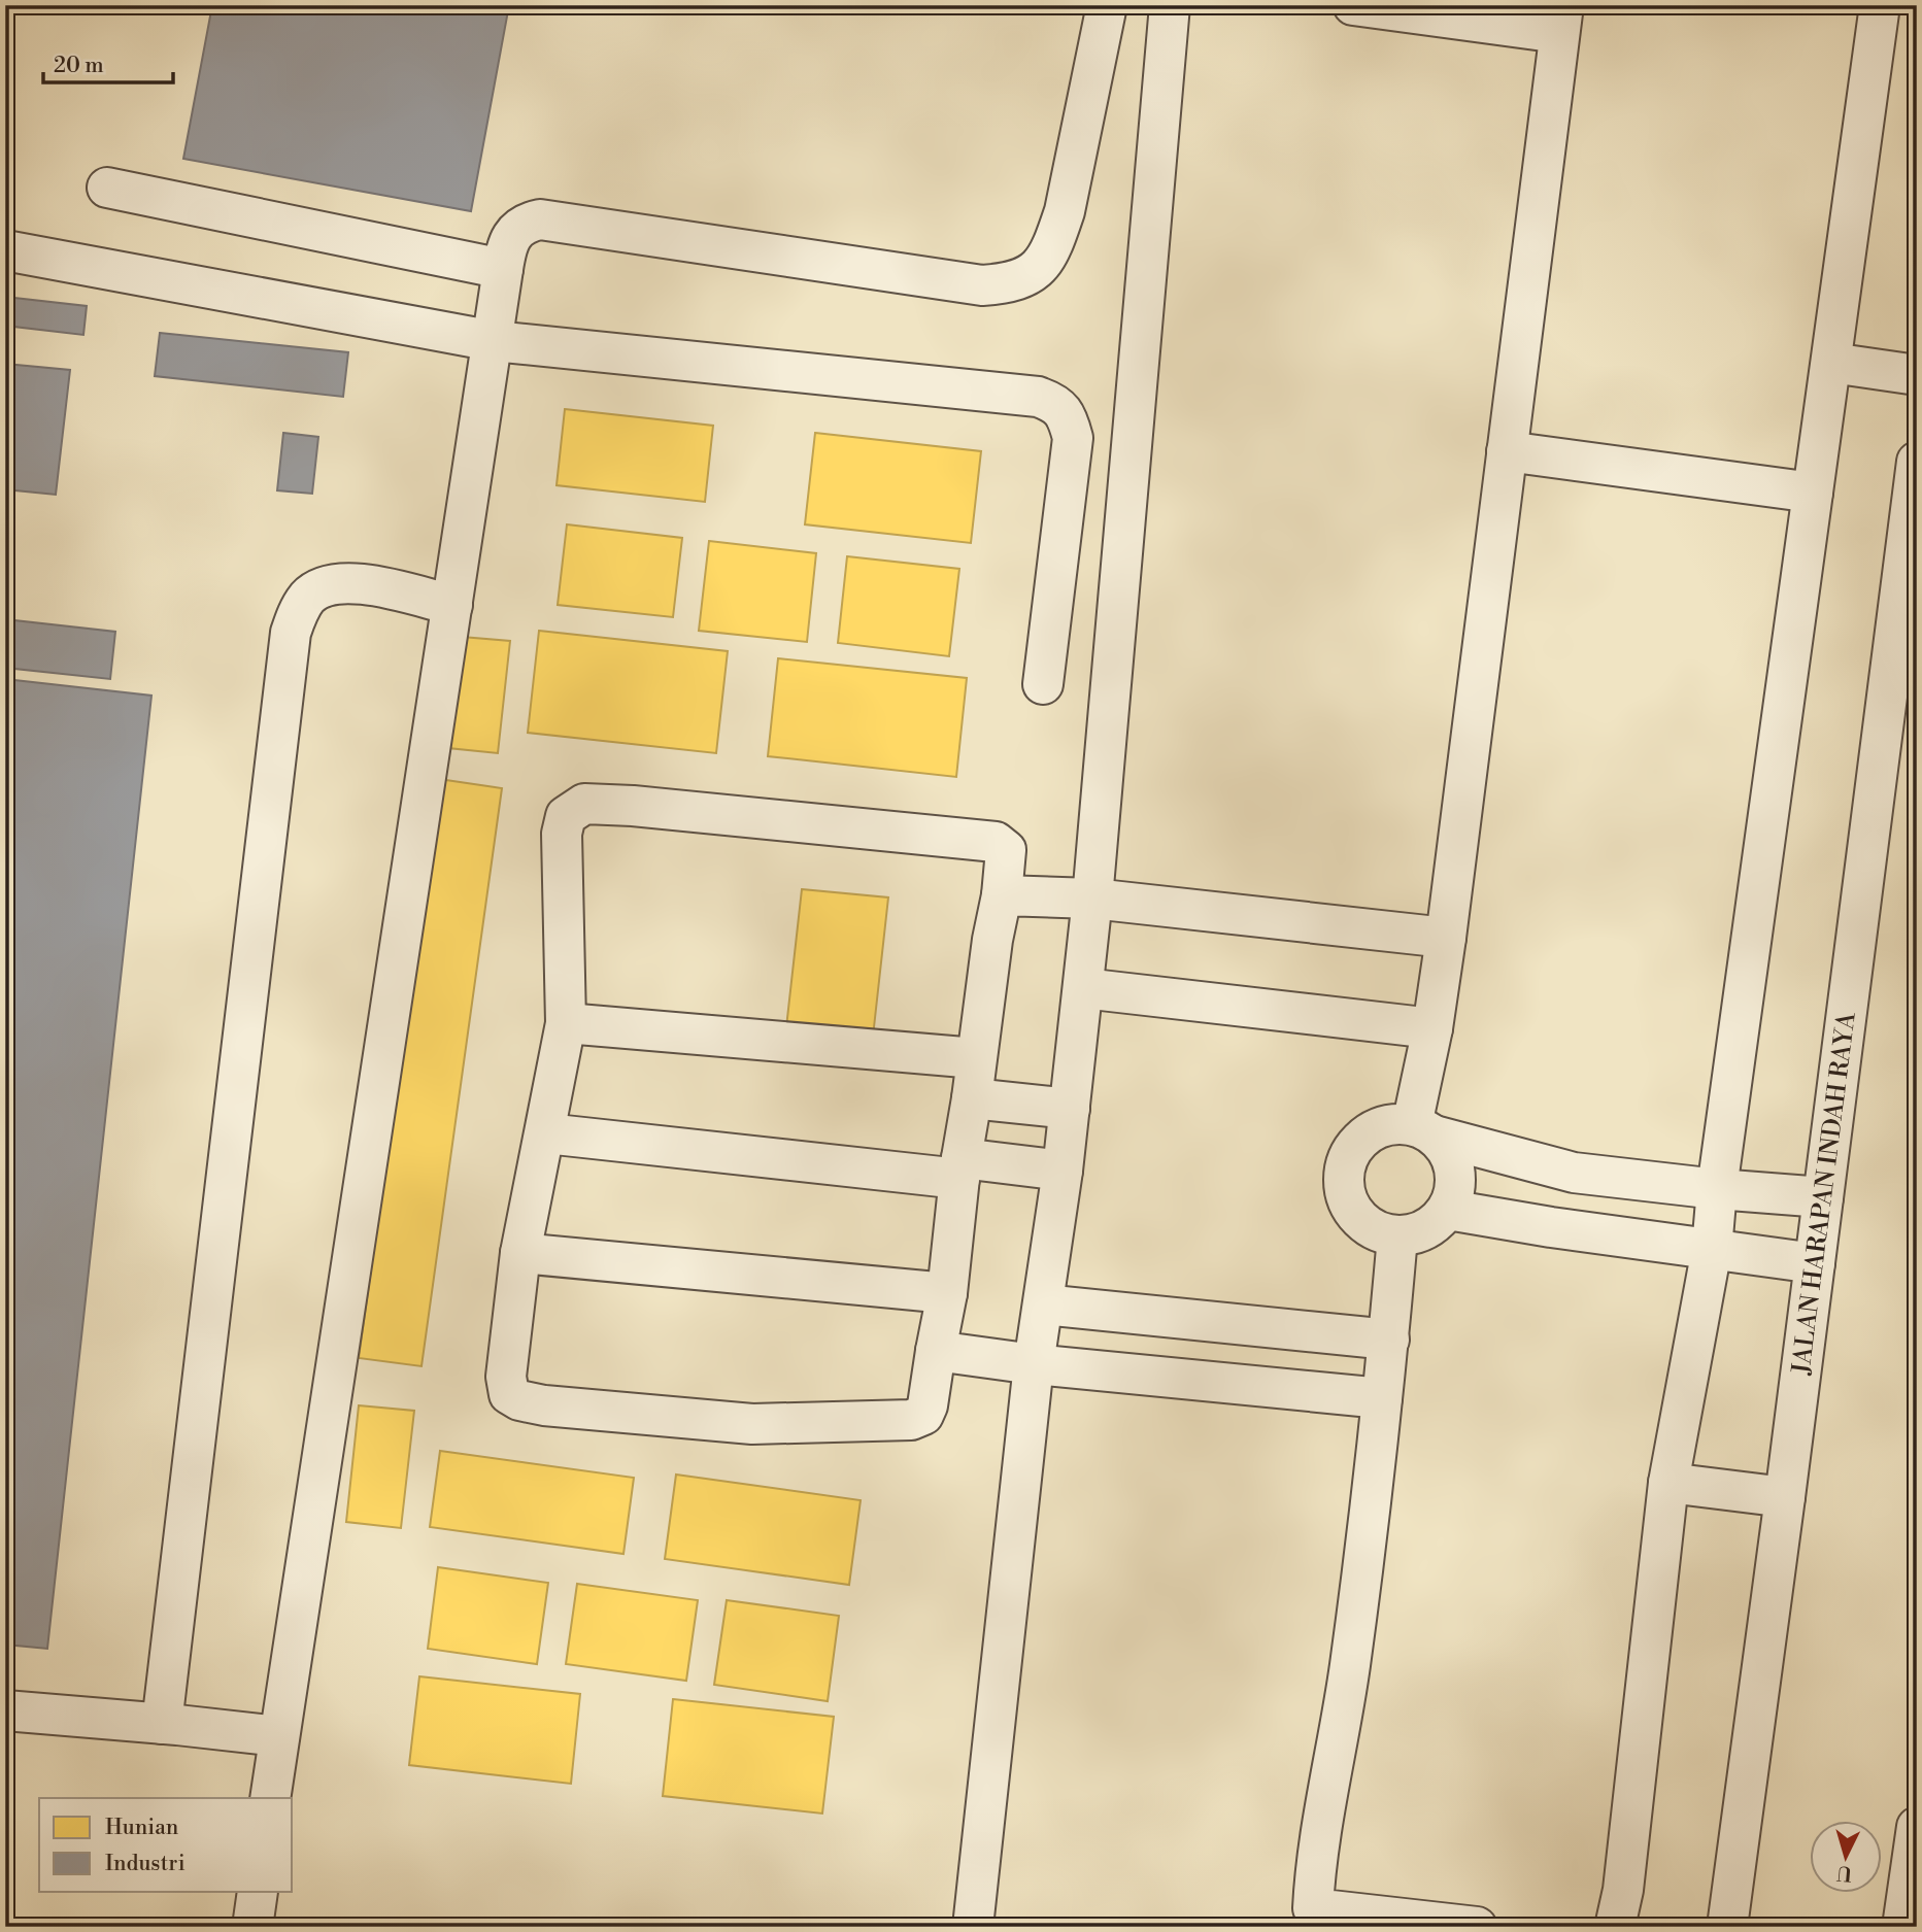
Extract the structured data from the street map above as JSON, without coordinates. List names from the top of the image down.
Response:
{
  "streets": {
    "street": ["JALAN HARAPAN INDAH RAYA"]
  },
  "legend": ["Hunian", "Industri"],
  "scale_bar": "20 m",
  "north": "bottom"
}
